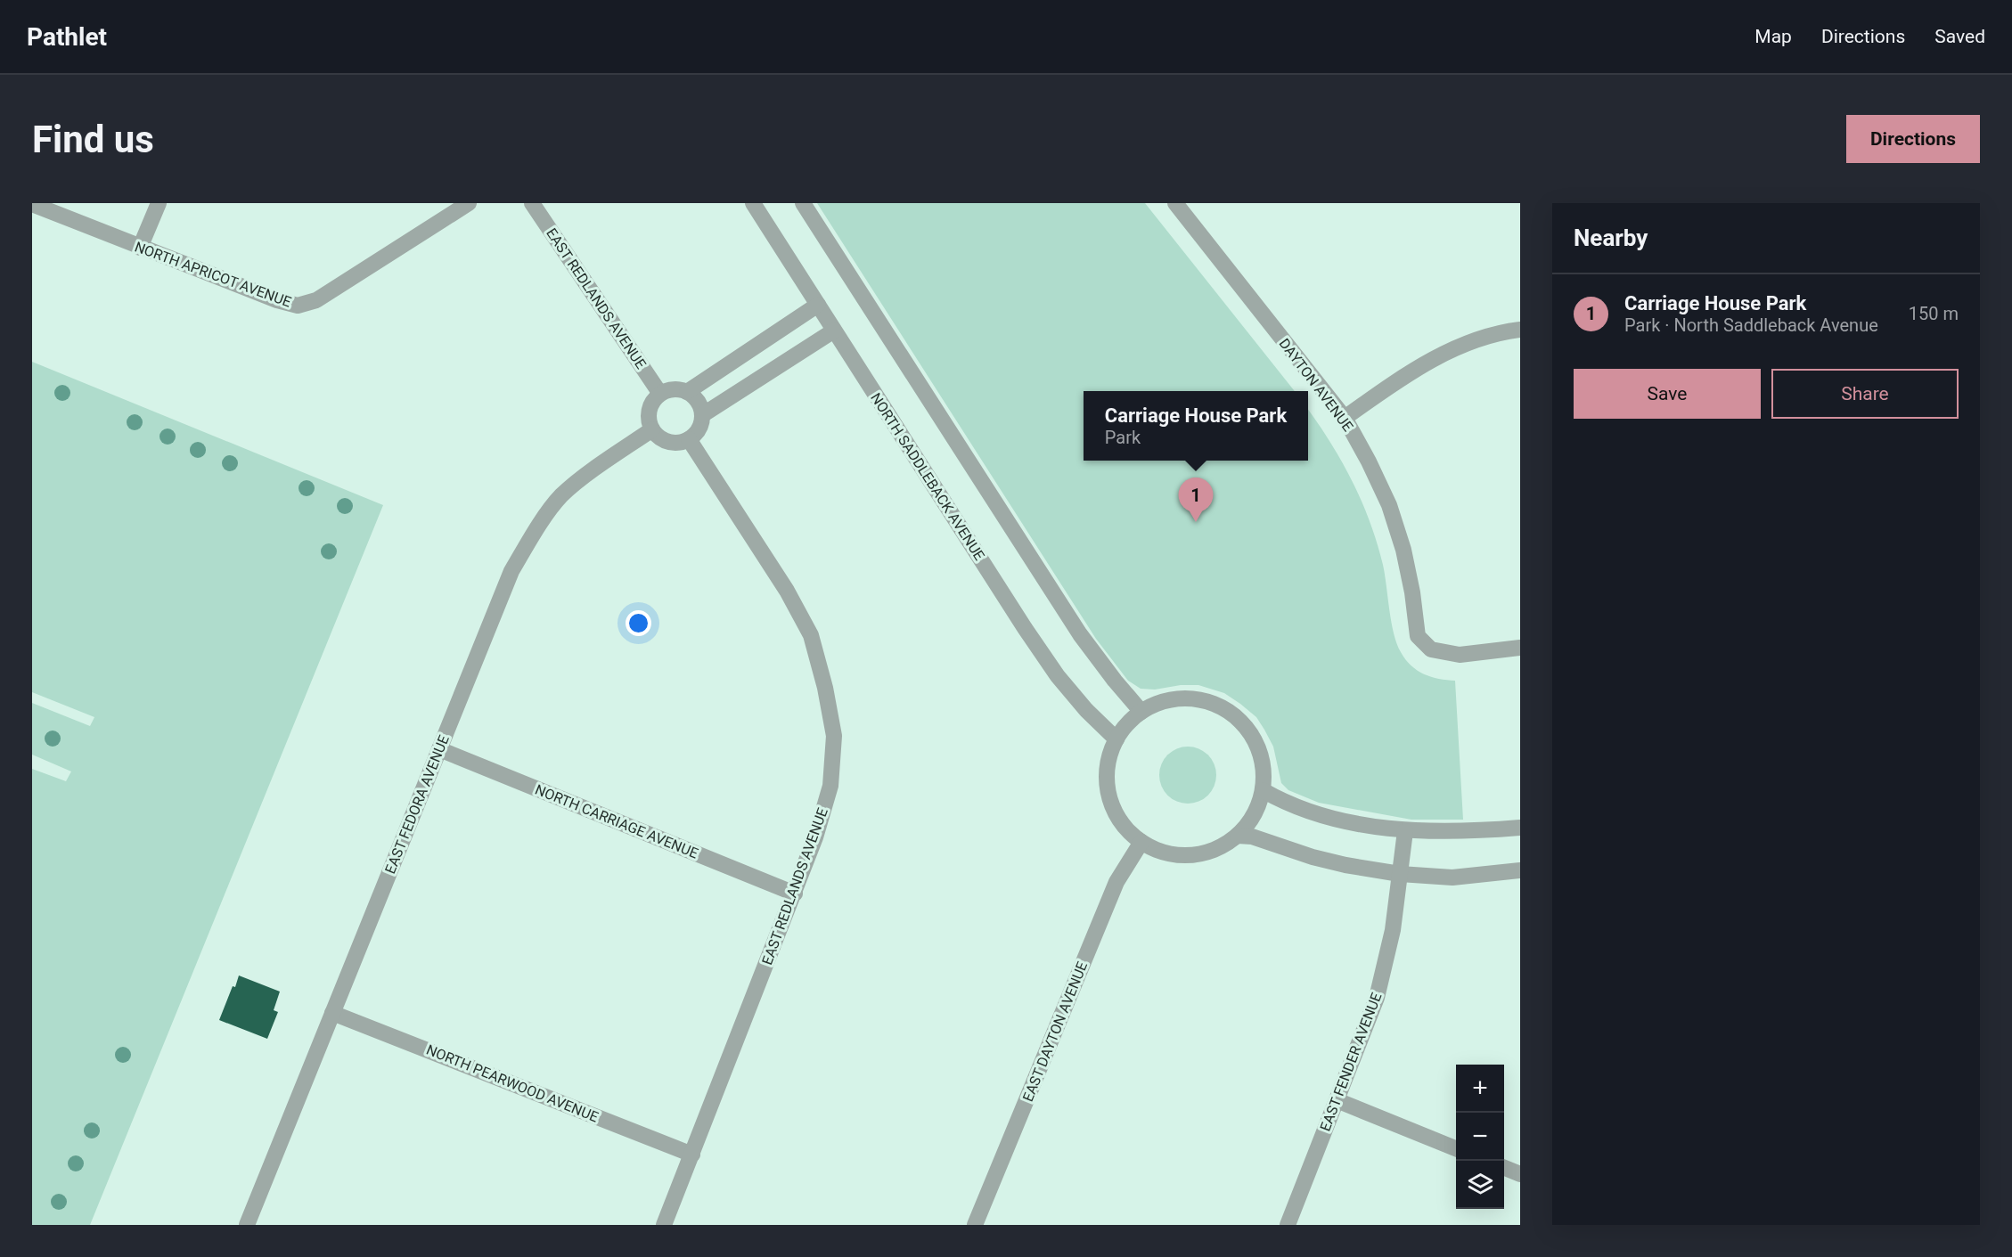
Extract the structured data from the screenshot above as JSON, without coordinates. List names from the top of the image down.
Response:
{
  "streets": {
    "street": [
      "NORTH APRICOT AVENUE",
      "EAST REDLANDS AVENUE",
      "DAYTON AVENUE",
      "NORTH SADDLEBACK AVENUE",
      "EAST FEDORA AVENUE",
      "NORTH CARRIAGE AVENUE",
      "EAST DAYTON AVENUE",
      "EAST FENDER AVENUE",
      "NORTH PEARWOOD AVENUE"
    ]
  },
  "crossings": [
    ["EAST REDLANDS AVENUE", "EAST FEDORA AVENUE"],
    ["EAST REDLANDS AVENUE", "NORTH CARRIAGE AVENUE"],
    ["EAST REDLANDS AVENUE", "NORTH PEARWOOD AVENUE"],
    ["NORTH SADDLEBACK AVENUE", "EAST DAYTON AVENUE"],
    ["EAST FEDORA AVENUE", "NORTH CARRIAGE AVENUE"],
    ["EAST FEDORA AVENUE", "NORTH PEARWOOD AVENUE"]
  ],
  "page": {
    "header": "Pathlet",
    "nav": ["Map", "Directions", "Saved"],
    "buttons": [
      "Directions",
      ["Save", "Share"]
    ],
    "title": "Find us",
    "heading": "Nearby",
    "list": [
      {
        "mark": "1",
        "name": "Carriage House Park",
        "note": "Park · North Saddleback Avenue",
        "value": "150 m"
      }
    ],
    "popup": ["Carriage House Park", "Park"],
    "pins": "1",
    "map_buttons": ["+", "−"]
  }
}
